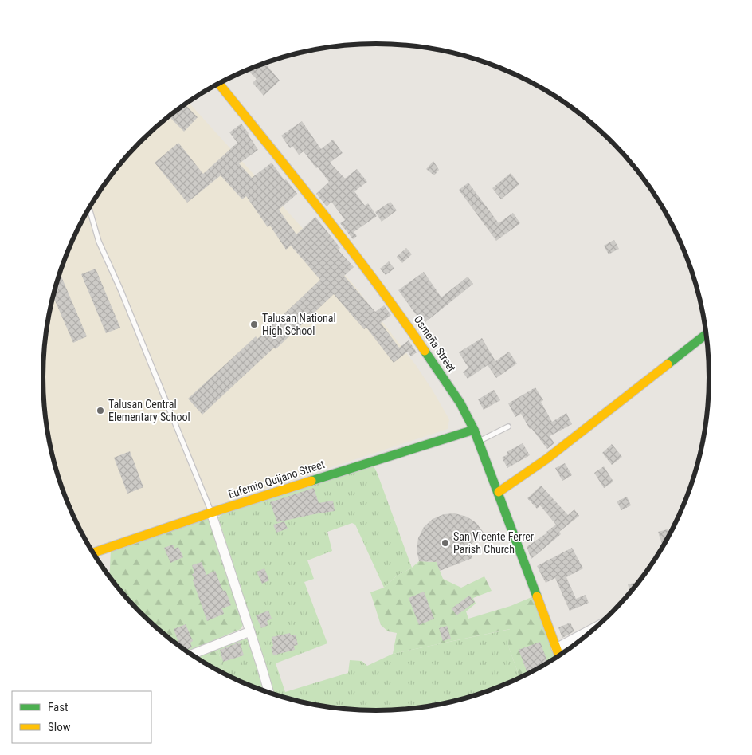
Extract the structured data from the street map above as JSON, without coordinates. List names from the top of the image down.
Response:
{
  "streets": {
    "main road": ["Osmeña Street", "Eufemio Quijano Street"]
  },
  "crossings": [
    ["Osmeña Street", "Eufemio Quijano Street"]
  ],
  "places": ["Talusan National High School", "Talusan Central Elementary School", "San Vicente Ferrer Parish Church"],
  "legend": ["Fast", "Slow"]
}
